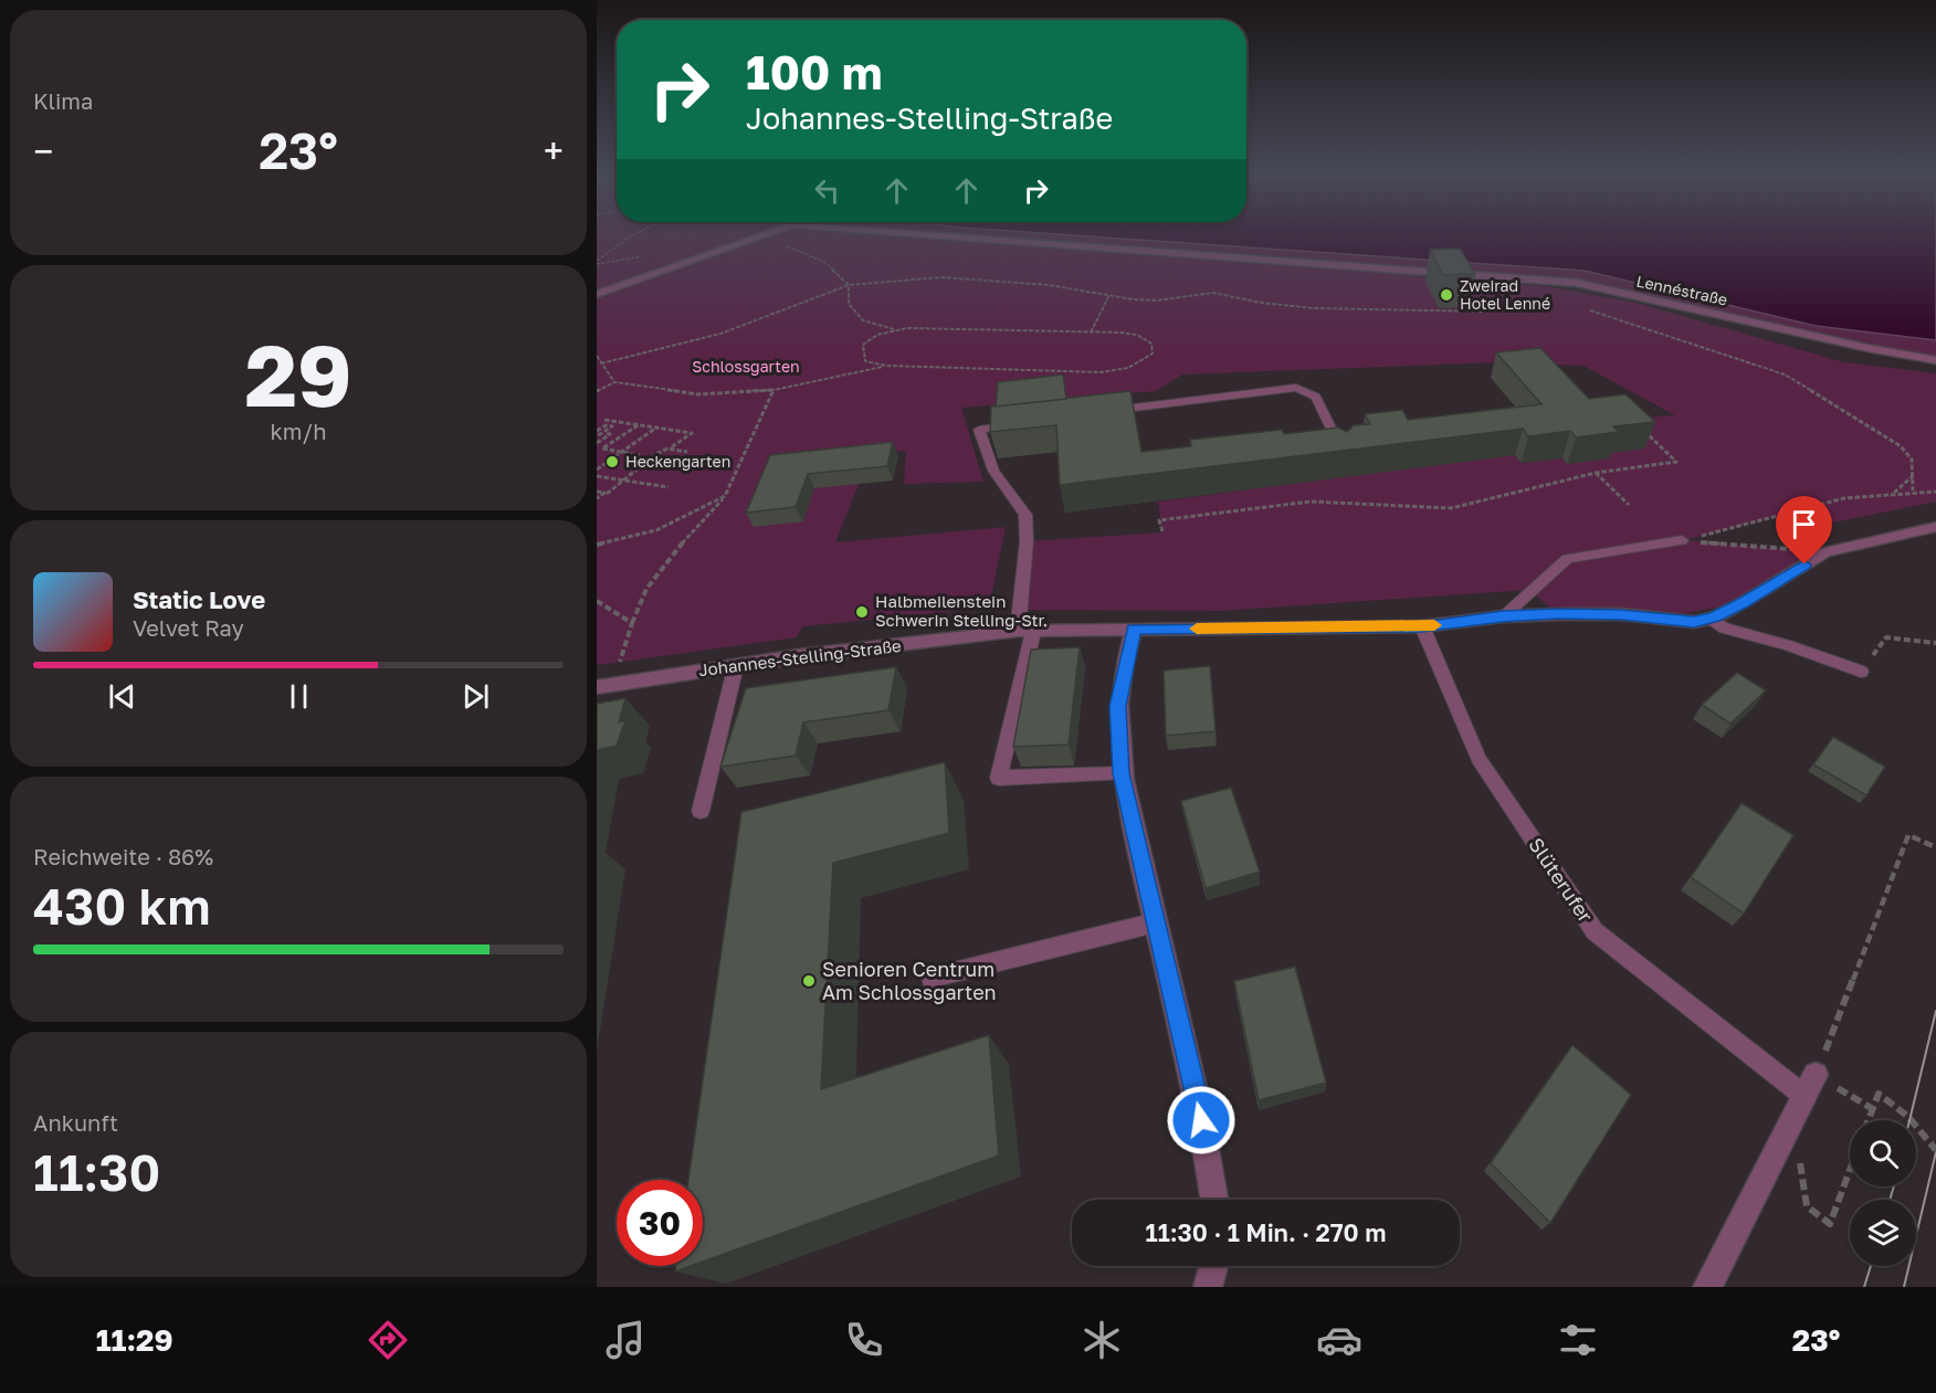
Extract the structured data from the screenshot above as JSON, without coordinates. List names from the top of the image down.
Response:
{
  "streets": {
    "street": ["Lennéstraße", "Johannes-Stelling-Straße"],
    "lane": ["Slüterufer"]
  },
  "crossings": [
    ["Johannes-Stelling-Straße", "Slüterufer"]
  ],
  "parks": ["Schlossgarten"],
  "places": [
    "Zweirad Hotel Lenné",
    "Heckengarten",
    "Halbmeilenstein Schwerin Stelling-Str.",
    "Senioren Centrum Am Schlossgarten"
  ],
  "page": {
    "tile": [
      "Klima",
      ["29", "km/h"],
      ["Reichweite · 86%", "430 km"],
      ["Ankunft", "11:30"]
    ],
    "turn": ["100 m", "Johannes-Stelling-Straße"],
    "heat": ["−", "23°", "+"],
    "song": ["Static Love", "Velvet Ray"],
    "limit": "30",
    "trip": "11:30 · 1 Min. · 270 m",
    "tabs": ["11:29", "23°"]
  }
}
